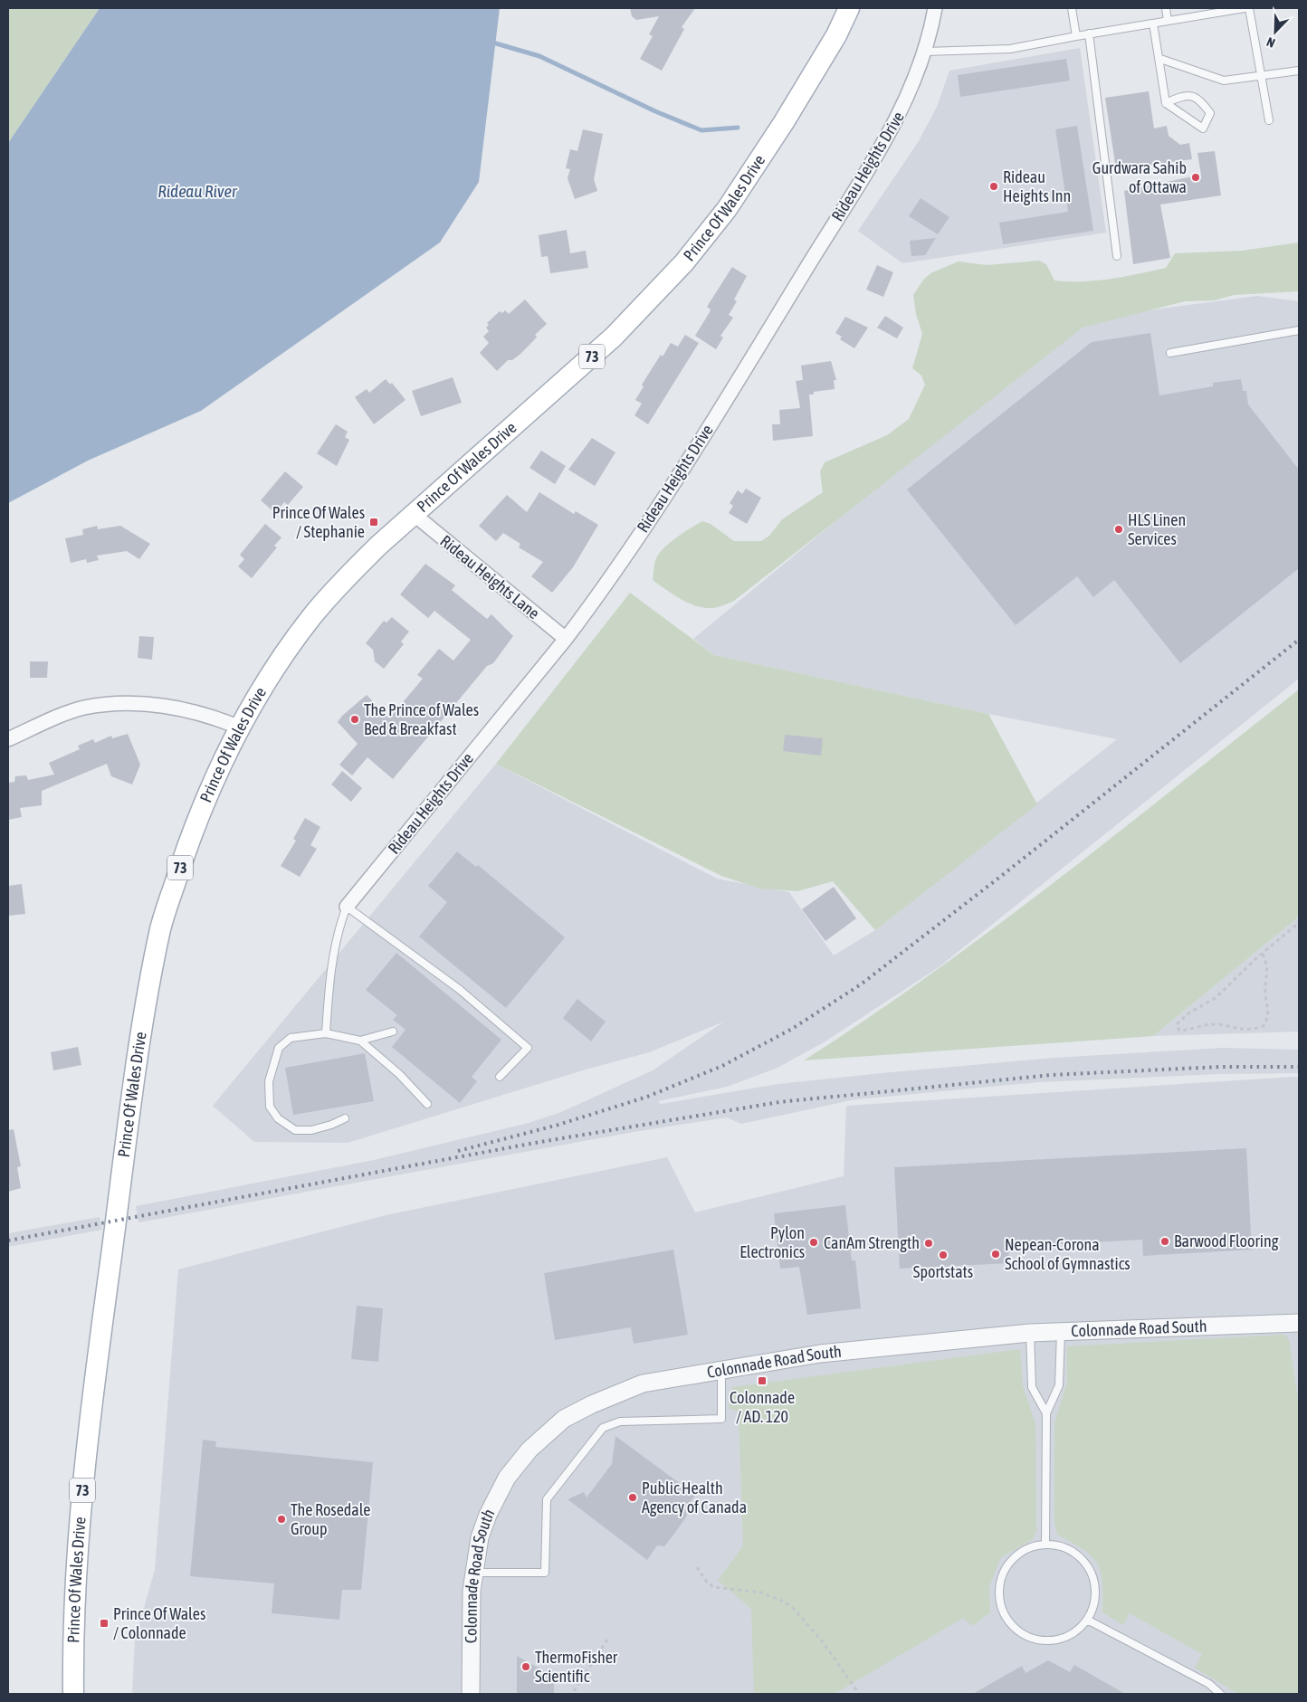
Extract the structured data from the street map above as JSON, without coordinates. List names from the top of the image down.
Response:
{
  "streets": {
    "main road": ["Prince Of Wales Drive", "73"],
    "street": ["Rideau Heights Drive", "Rideau Heights Lane", "Colonnade Road South"]
  },
  "crossings": [
    ["Rideau Heights Drive", "Rideau Heights Lane"],
    ["Prince Of Wales Drive", "Rideau Heights Lane"]
  ],
  "water": ["Rideau River"],
  "places": {
    "other": [
      "Gurdwara Sahib of Ottawa",
      "Rideau Heights Inn",
      "HLS Linen Services",
      "The Prince of Wales Bed & Breakfast",
      "Barwood Flooring",
      "Pylon Electronics",
      "CanAm Strength",
      "Nepean-Corona School of Gymnastics",
      "Sportstats",
      "Public Health Agency of Canada",
      "The Rosedale Group",
      "ThermoFisher Scientific"
    ],
    "transit": ["Prince Of Wales / Stephanie", "Colonnade / AD. 120", "Prince Of Wales / Colonnade"]
  },
  "north": "bottom left"
}
